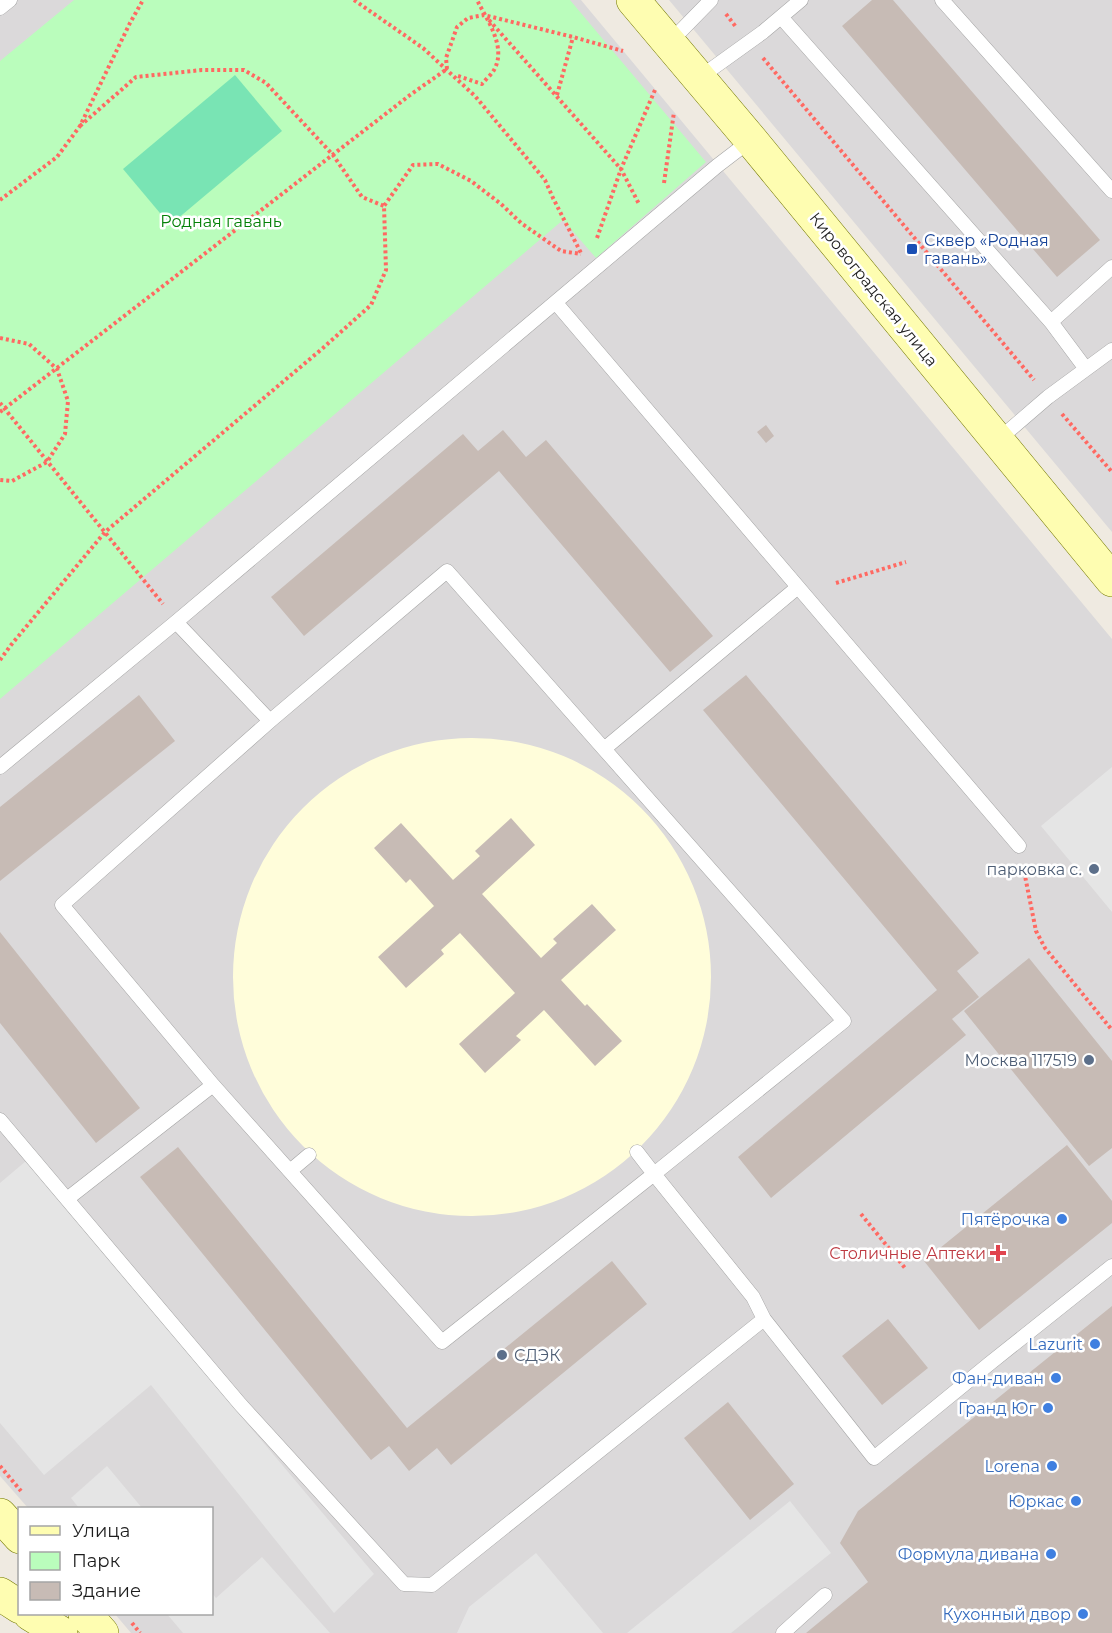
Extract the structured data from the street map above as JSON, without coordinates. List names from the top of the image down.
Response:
{
  "streets": {
    "street": ["Кировоградская улица"]
  },
  "parks": ["Родная гавань"],
  "places": {
    "transit": ["Сквер «Родная гавань»"],
    "other": [
      "парковка с.",
      "Москва 117519",
      "Пятёрочка",
      "Lazurit",
      "СДЭК",
      "Фан-диван",
      "Гранд Юг",
      "Lorena",
      "Юркас",
      "Формула дивана",
      "Кухонный двор"
    ],
    "health": ["Столичные Аптеки"]
  },
  "legend": ["Улица", "Парк", "Здание"]
}
